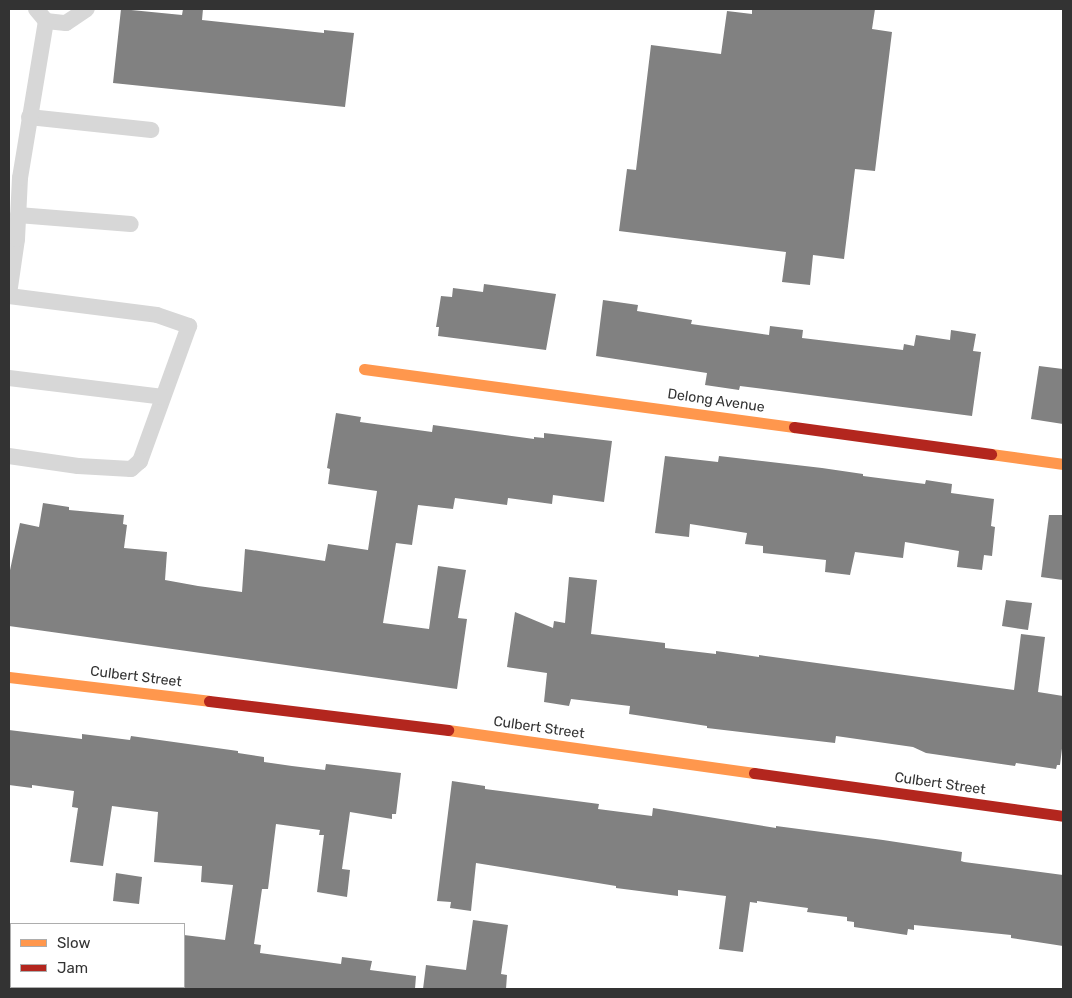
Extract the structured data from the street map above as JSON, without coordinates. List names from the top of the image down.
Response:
{
  "streets": {
    "street": ["Delong Avenue", "Culbert Street"]
  },
  "legend": ["Slow", "Jam"]
}
